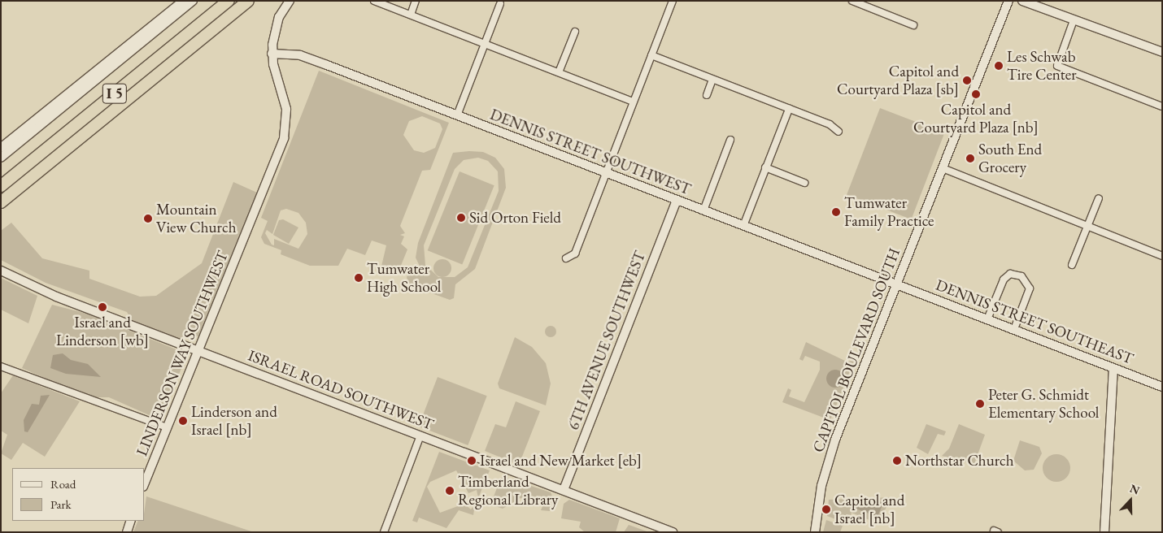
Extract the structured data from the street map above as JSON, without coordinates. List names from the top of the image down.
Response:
{
  "streets": {
    "highway": ["I 5"],
    "street": [
      "DENNIS STREET SOUTHWEST",
      "DENNIS STREET SOUTHEAST",
      "6TH AVENUE SOUTHWEST",
      "CAPITOL BOULEVARD SOUTH",
      "LINDERSON WAY SOUTHWEST",
      "ISRAEL ROAD SOUTHWEST"
    ]
  },
  "crossings": [
    ["DENNIS STREET SOUTHWEST", "DENNIS STREET SOUTHEAST"],
    ["DENNIS STREET SOUTHWEST", "6TH AVENUE SOUTHWEST"],
    ["DENNIS STREET SOUTHWEST", "CAPITOL BOULEVARD SOUTH"],
    ["DENNIS STREET SOUTHWEST", "LINDERSON WAY SOUTHWEST"],
    ["DENNIS STREET SOUTHEAST", "CAPITOL BOULEVARD SOUTH"],
    ["6TH AVENUE SOUTHWEST", "ISRAEL ROAD SOUTHWEST"],
    ["LINDERSON WAY SOUTHWEST", "ISRAEL ROAD SOUTHWEST"]
  ],
  "places": [
    "Les Schwab Tire Center",
    "Capitol and Courtyard Plaza [sb]",
    "Capitol and Courtyard Plaza [nb]",
    "South End Grocery",
    "Tumwater Family Practice",
    "Sid Orton Field",
    "Mountain View Church",
    "Tumwater High School",
    "Israel and Linderson [wb]",
    "Peter G. Schmidt Elementary School",
    "Linderson and Israel [nb]",
    "Israel and New Market [eb]",
    "Northstar Church",
    "Timberland Regional Library",
    "Capitol and Israel [nb]"
  ],
  "legend": ["Road", "Park"],
  "north": "top"
}
